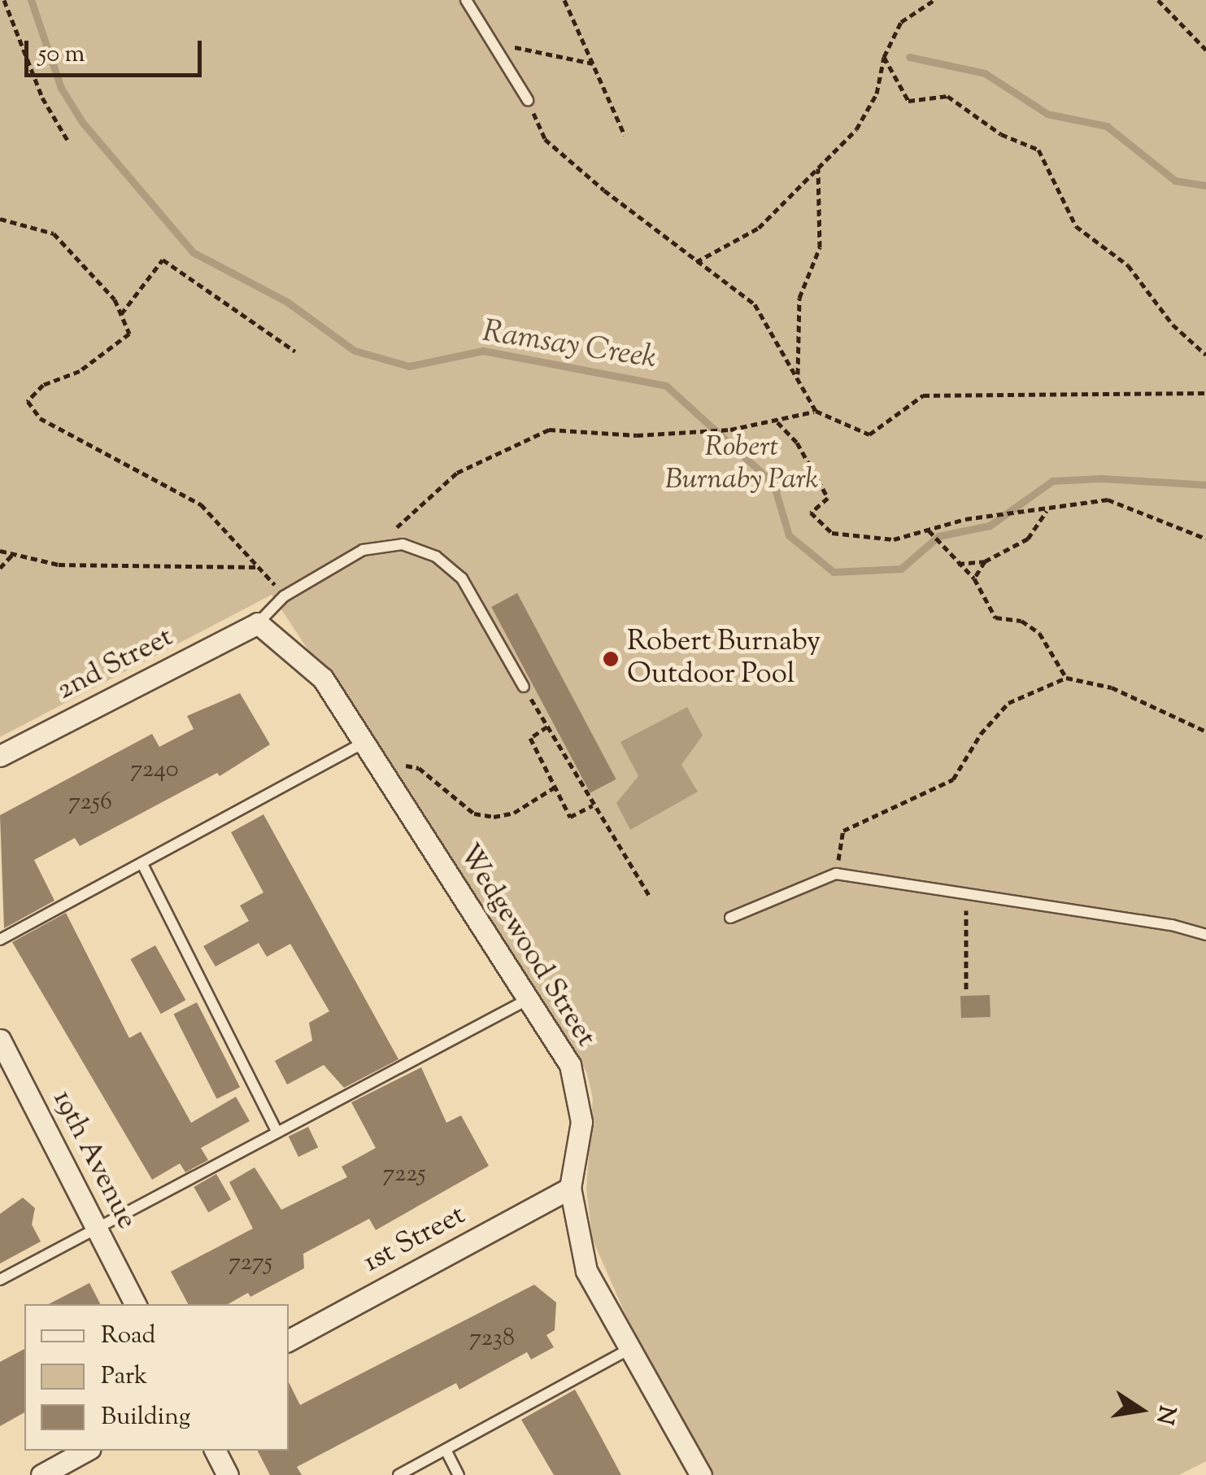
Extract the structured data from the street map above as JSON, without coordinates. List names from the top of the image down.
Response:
{
  "streets": {
    "street": [
      "2nd Street",
      "Wedgewood Street",
      "19th Avenue",
      "1st Street"
    ]
  },
  "crossings": [
    ["2nd Street", "Wedgewood Street"],
    ["Wedgewood Street", "1st Street"]
  ],
  "water": ["Ramsay Creek"],
  "parks": ["Robert Burnaby Park"],
  "places": ["Robert Burnaby Outdoor Pool"],
  "house_numbers": [
    "7240",
    "7256",
    "7225",
    "7275",
    "7238"
  ],
  "legend": ["Road", "Park", "Building"],
  "scale_bar": "50 m",
  "north": "right"
}
